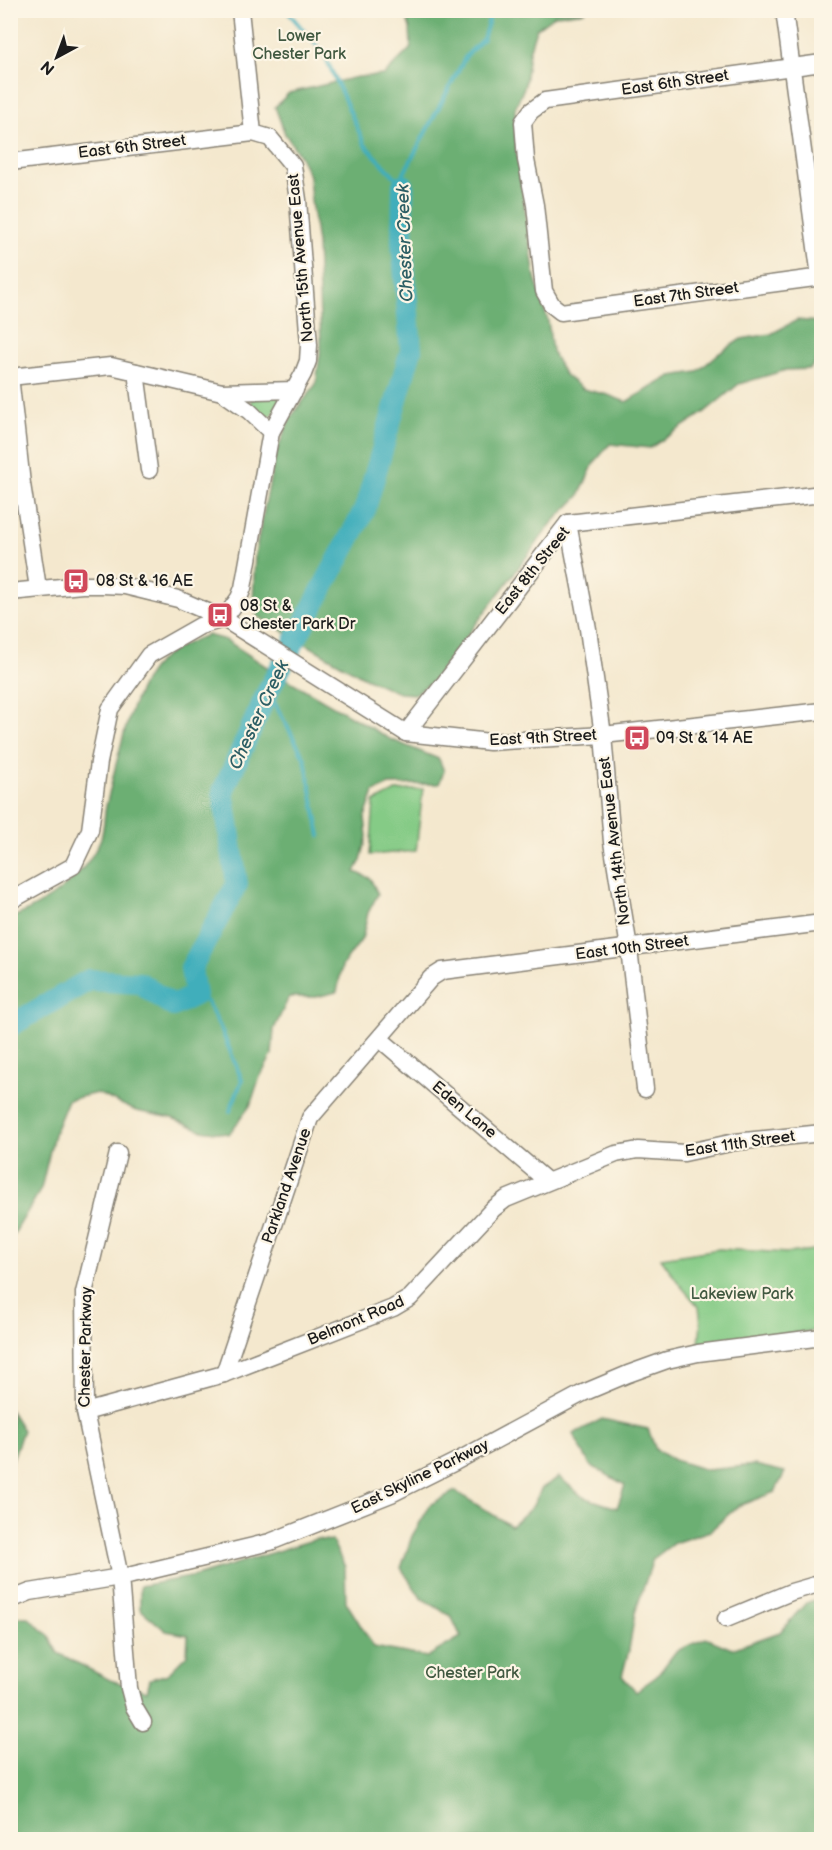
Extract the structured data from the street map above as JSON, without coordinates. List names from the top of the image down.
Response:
{
  "streets": {
    "street": [
      "East 6th Street",
      "North 15th Avenue East",
      "East 7th Street",
      "East 8th Street",
      "East 9th Street",
      "North 14th Avenue East",
      "East 10th Street",
      "Eden Lane",
      "East 11th Street",
      "Parkland Avenue",
      "Belmont Road",
      "Chester Parkway",
      "East Skyline Parkway"
    ]
  },
  "crossings": [
    ["East 6th Street", "North 15th Avenue East"],
    ["East 6th Street", "East 7th Street"],
    ["North 15th Avenue East", "East 9th Street"],
    ["East 8th Street", "East 9th Street"],
    ["East 8th Street", "North 14th Avenue East"],
    ["East 9th Street", "North 14th Avenue East"],
    ["North 14th Avenue East", "East 10th Street"],
    ["East 10th Street", "Parkland Avenue"],
    ["Eden Lane", "Parkland Avenue"],
    ["Eden Lane", "Belmont Road"],
    ["East 11th Street", "Belmont Road"],
    ["Parkland Avenue", "Belmont Road"],
    ["Belmont Road", "Chester Parkway"],
    ["Chester Parkway", "East Skyline Parkway"]
  ],
  "water": ["Chester Creek"],
  "parks": ["Lower Chester Park", "Lakeview Park", "Chester Park"],
  "places": {
    "bus stop": ["08 St & 16 AE", "08 St & Chester Park Dr", "09 St & 14 AE"]
  },
  "north": "bottom left"
}
